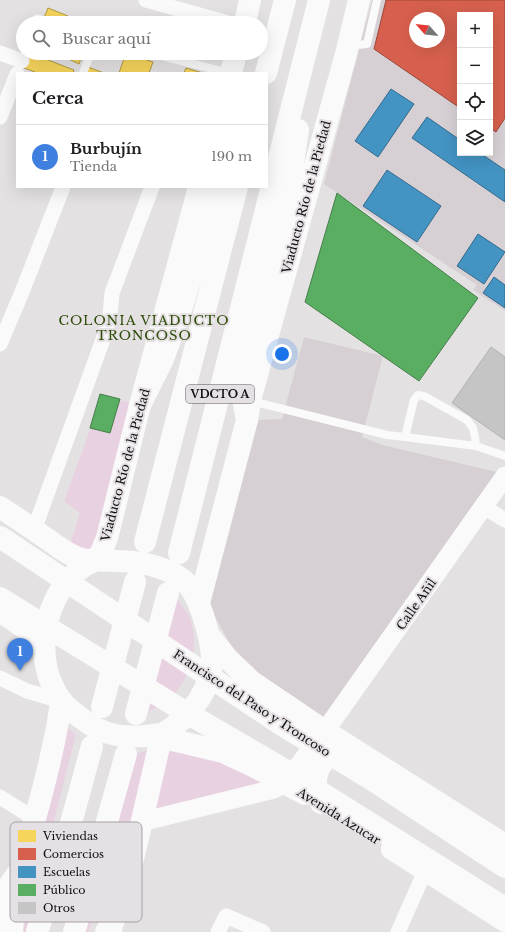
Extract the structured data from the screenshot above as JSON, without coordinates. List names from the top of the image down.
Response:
{
  "streets": {
    "main road": [
      "Viaducto Río de la Piedad",
      "VDCTO A",
      "Francisco del Paso y Troncoso",
      "Avenida Azucar"
    ],
    "street": ["Calle Añil"]
  },
  "crossings": [
    ["Viaducto Río de la Piedad", "Avenida Azucar"],
    ["Calle Añil", "Avenida Azucar"]
  ],
  "districts": ["COLONIA VIADUCTO TRONCOSO"],
  "legend": [
    "Viviendas",
    "Comercios",
    "Escuelas",
    "Público",
    "Otros"
  ],
  "north": "top left",
  "page": {
    "map_buttons": ["+", "−"],
    "search": "Buscar aquí",
    "heading": "Cerca",
    "list": [
      {
        "mark": "1",
        "name": "Burbujín",
        "note": "Tienda",
        "value": "190 m"
      }
    ],
    "pins": "1"
  }
}
